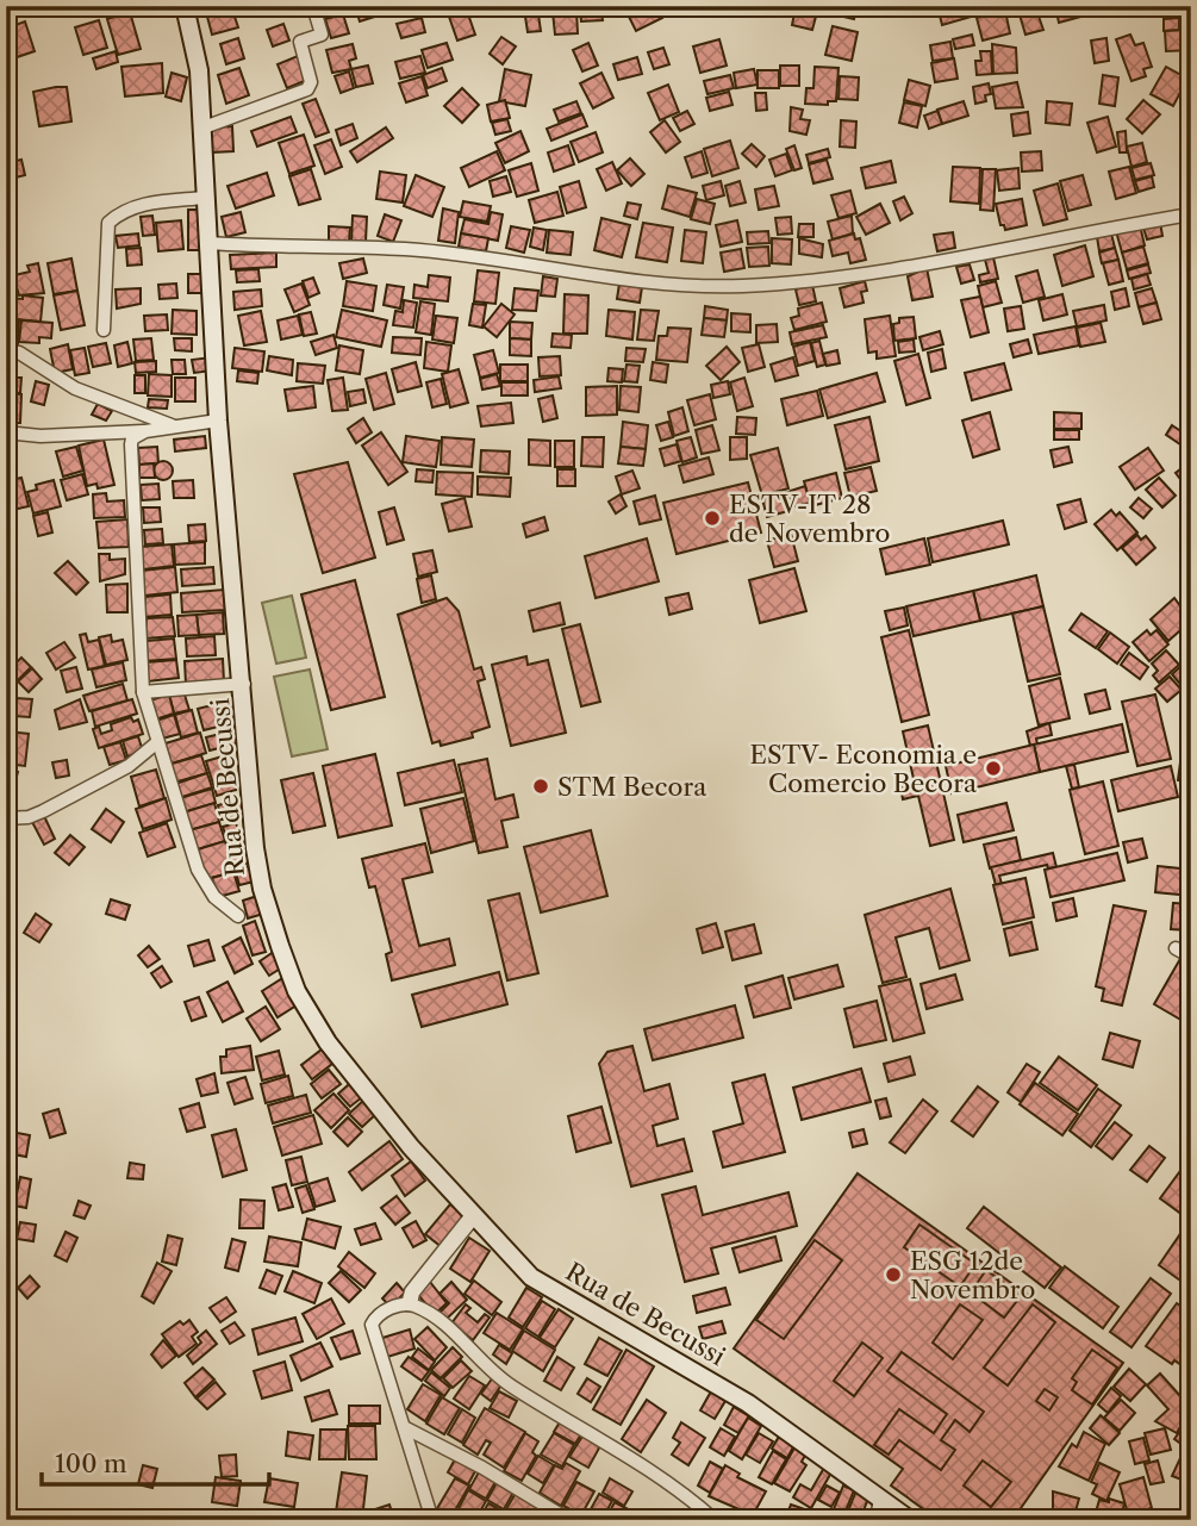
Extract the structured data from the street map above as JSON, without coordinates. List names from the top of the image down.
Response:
{
  "streets": {
    "street": ["Rua de Becussi"]
  },
  "places": [
    "ESTV-IT 28 de Novembro",
    "ESTV- Economia e Comercio Becora",
    "STM Becora",
    "ESG 12de Novembro"
  ],
  "scale_bar": "100 m"
}
